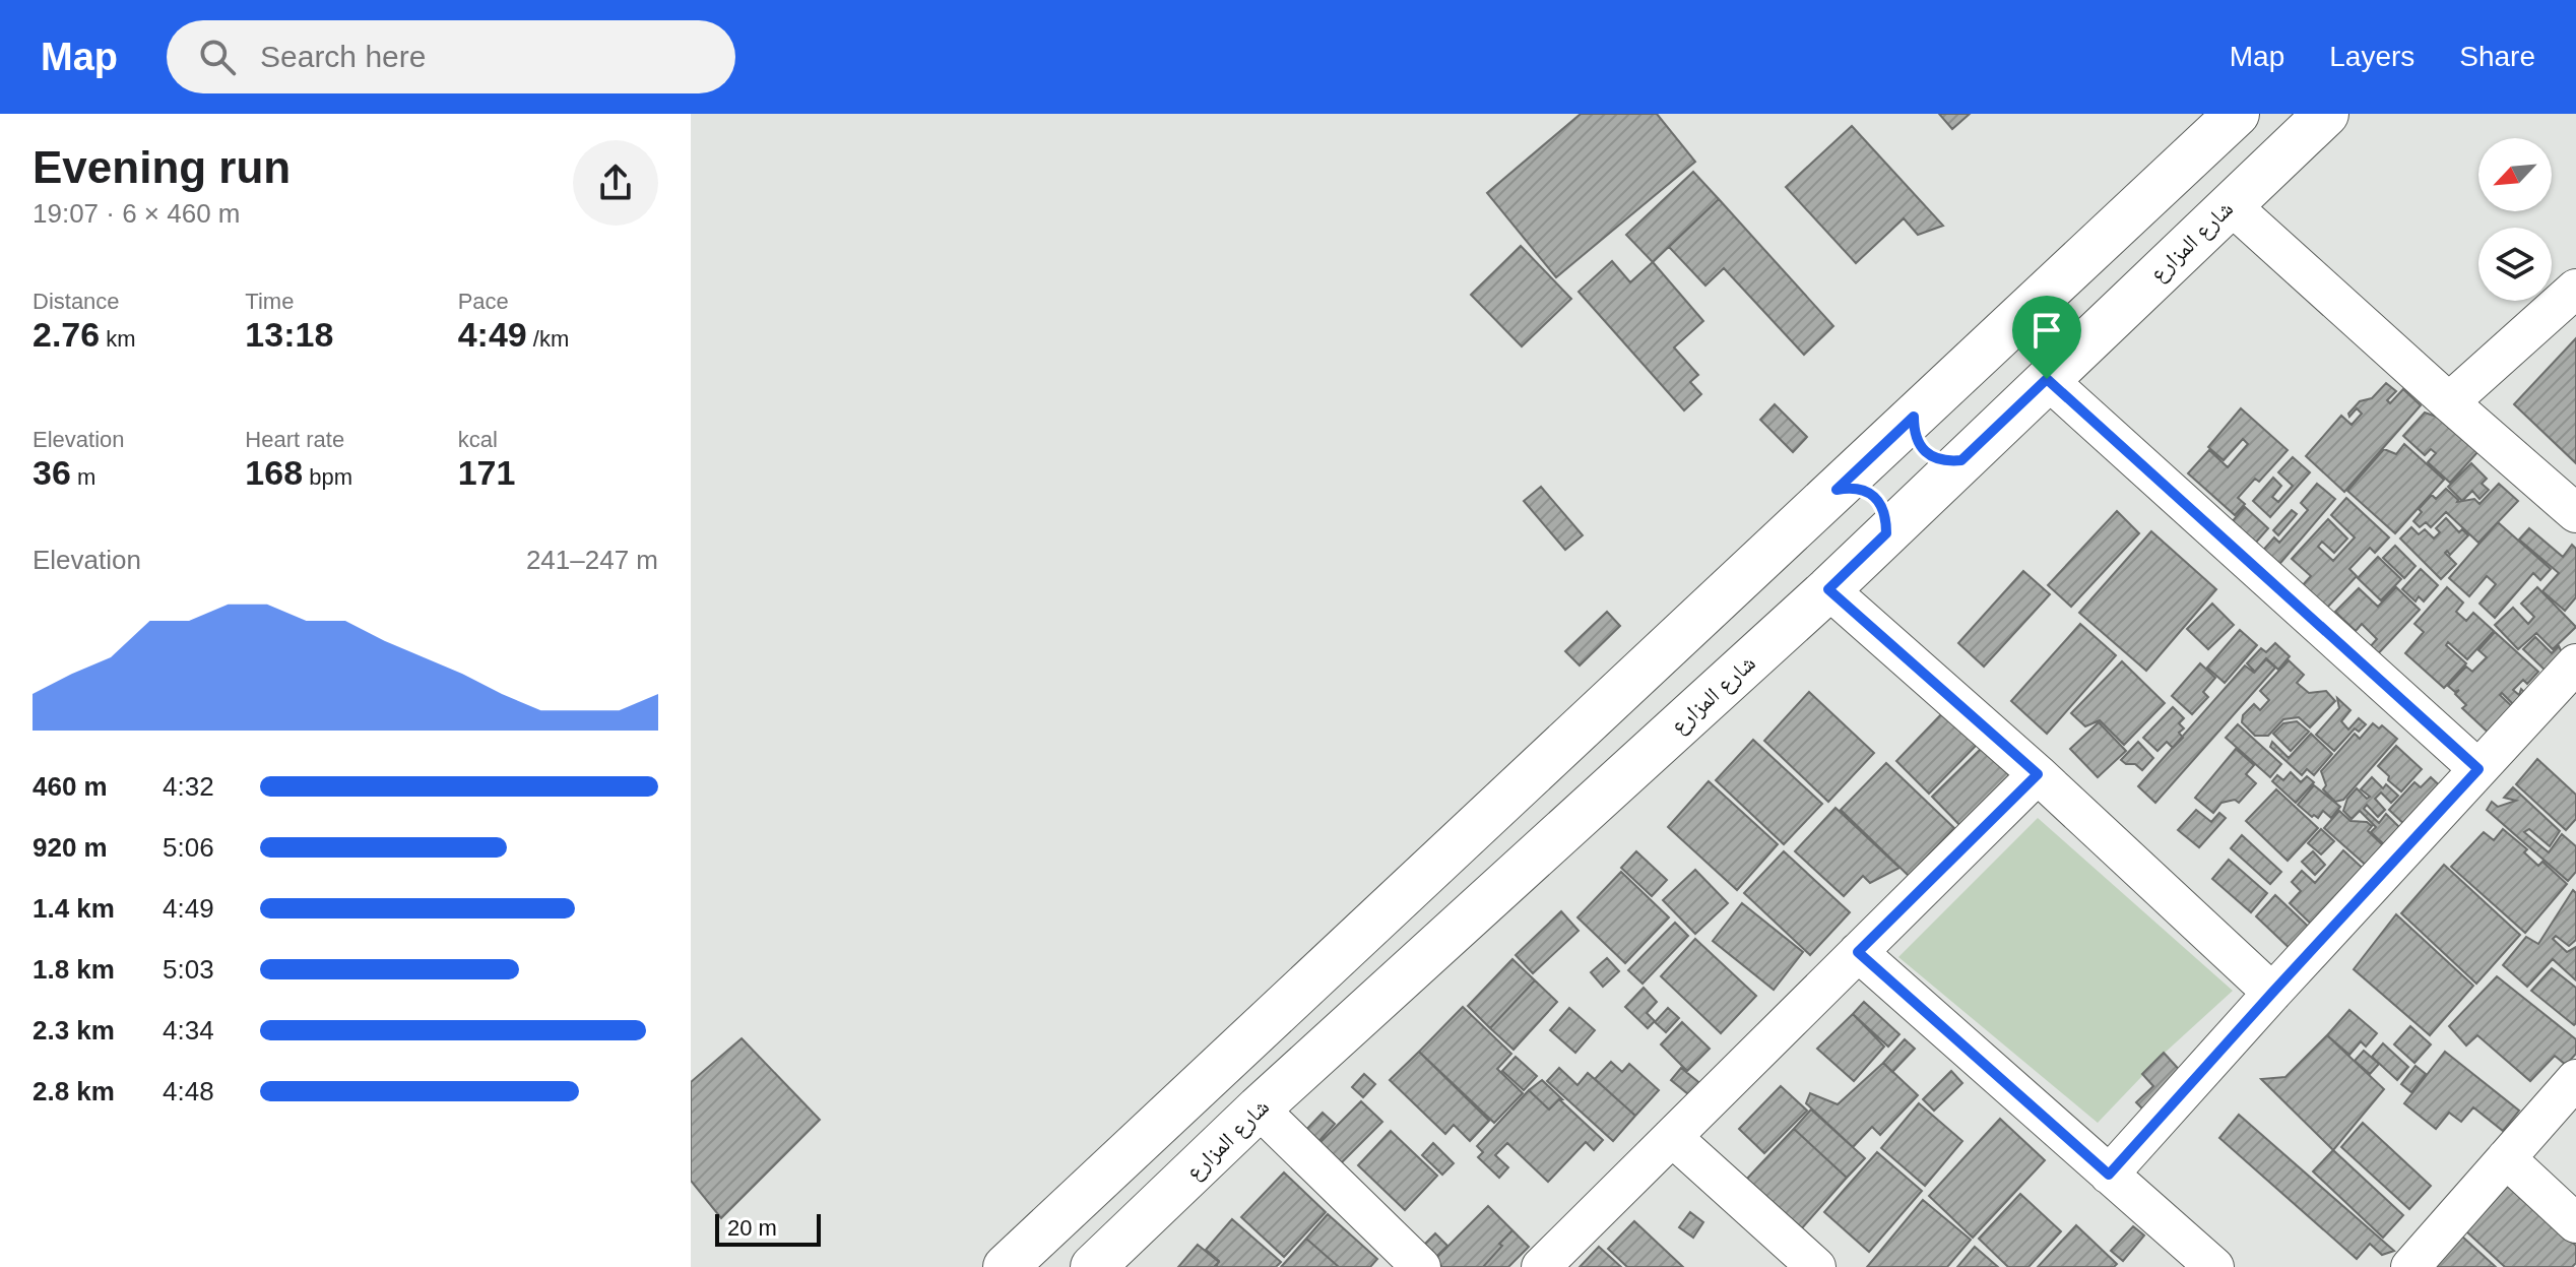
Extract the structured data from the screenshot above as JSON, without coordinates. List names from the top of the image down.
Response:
{
  "streets": {
    "street": ["شارع المزارع"]
  },
  "scale_bar": "20 m",
  "north": "bottom left",
  "page": {
    "header": "Map",
    "search": "Search here",
    "nav": ["Map", "Layers", "Share"],
    "heading": ["Evening run", "19:07 · 6 × 460 m"],
    "stats": [
      ["Distance", "2.76 km"],
      ["Time", "13:18"],
      ["Pace", "4:49 /km"],
      ["Elevation", "36 m"],
      ["Heart rate", "168 bpm"],
      ["kcal", "171"]
    ],
    "chart": ["Elevation", "241–247 m"],
    "list": [
      {
        "name": "460 m",
        "note": "4:32"
      },
      {
        "name": "920 m",
        "note": "5:06"
      },
      {
        "name": "1.4 km",
        "note": "4:49"
      },
      {
        "name": "1.8 km",
        "note": "5:03"
      },
      {
        "name": "2.3 km",
        "note": "4:34"
      },
      {
        "name": "2.8 km",
        "note": "4:48"
      }
    ],
    "scale": "20 m"
  }
}
